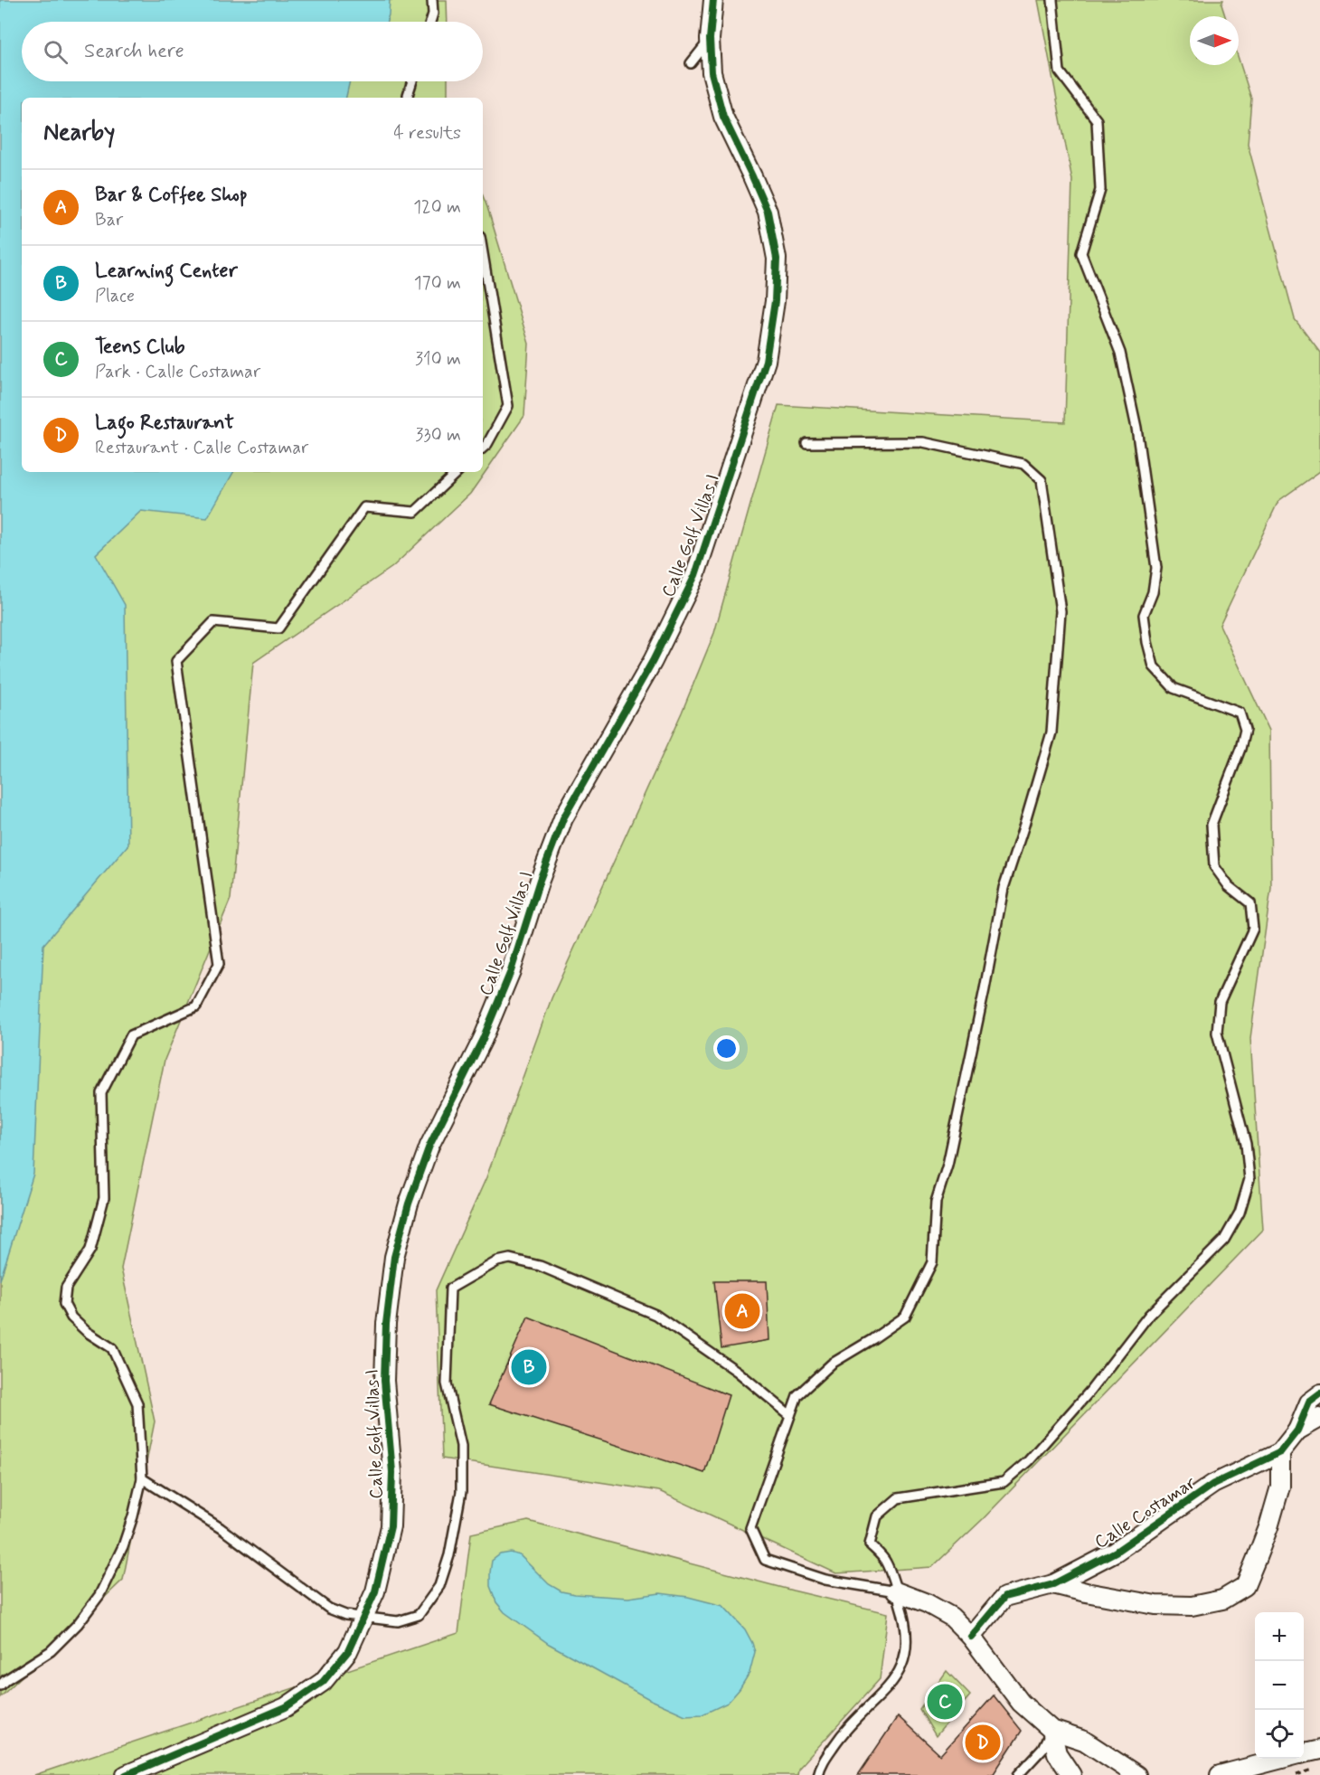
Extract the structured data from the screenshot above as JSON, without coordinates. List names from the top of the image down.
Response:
{
  "streets": {
    "street": ["Calle Golf Villas I", "Calle Costamar"]
  },
  "north": "right",
  "page": {
    "search": "Search here",
    "heading": ["Nearby", "4 results"],
    "list": [
      {
        "mark": "A",
        "name": "Bar & Coffee Shop",
        "note": "Bar",
        "value": "120 m"
      },
      {
        "mark": "B",
        "name": "Learning Center",
        "note": "Place",
        "value": "170 m"
      },
      {
        "mark": "C",
        "name": "Teens Club",
        "note": "Park · Calle Costamar",
        "value": "310 m"
      },
      {
        "mark": "D",
        "name": "Lago Restaurant",
        "note": "Restaurant · Calle Costamar",
        "value": "330 m"
      }
    ],
    "pins": [
      "A",
      "B",
      "C",
      "D"
    ],
    "map_buttons": ["+", "−"]
  }
}
